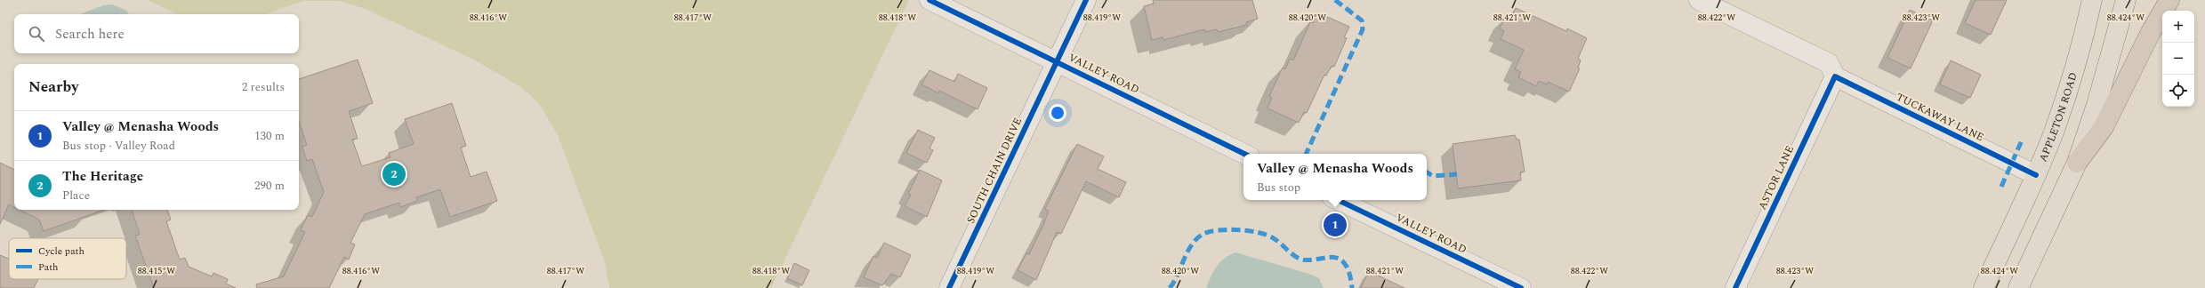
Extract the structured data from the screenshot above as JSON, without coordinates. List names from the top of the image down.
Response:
{
  "streets": {
    "main road": ["APPLETON ROAD"],
    "street": [
      "VALLEY ROAD",
      "TUCKAWAY LANE",
      "SOUTH CHAIN DRIVE",
      "ASTOR LANE"
    ]
  },
  "crossings": [
    ["VALLEY ROAD", "SOUTH CHAIN DRIVE"],
    ["TUCKAWAY LANE", "APPLETON ROAD"],
    ["TUCKAWAY LANE", "ASTOR LANE"]
  ],
  "legend": ["Cycle path", "Path"],
  "page": {
    "map_buttons": ["+", "−"],
    "search": "Search here",
    "heading": ["Nearby", "2 results"],
    "list": [
      {
        "mark": "1",
        "name": "Valley @ Menasha Woods",
        "note": "Bus stop · Valley Road",
        "value": "130 m"
      },
      {
        "mark": "2",
        "name": "The Heritage",
        "note": "Place",
        "value": "290 m"
      }
    ],
    "popup": ["Valley @ Menasha Woods", "Bus stop"],
    "pins": ["2", "1"]
  },
  "coordinates": [
    "88.416°W",
    "88.417°W",
    "88.418°W",
    "88.419°W",
    "88.420°W",
    "88.421°W",
    "88.422°W",
    "88.423°W",
    "88.424°W",
    "88.415°W"
  ]
}
